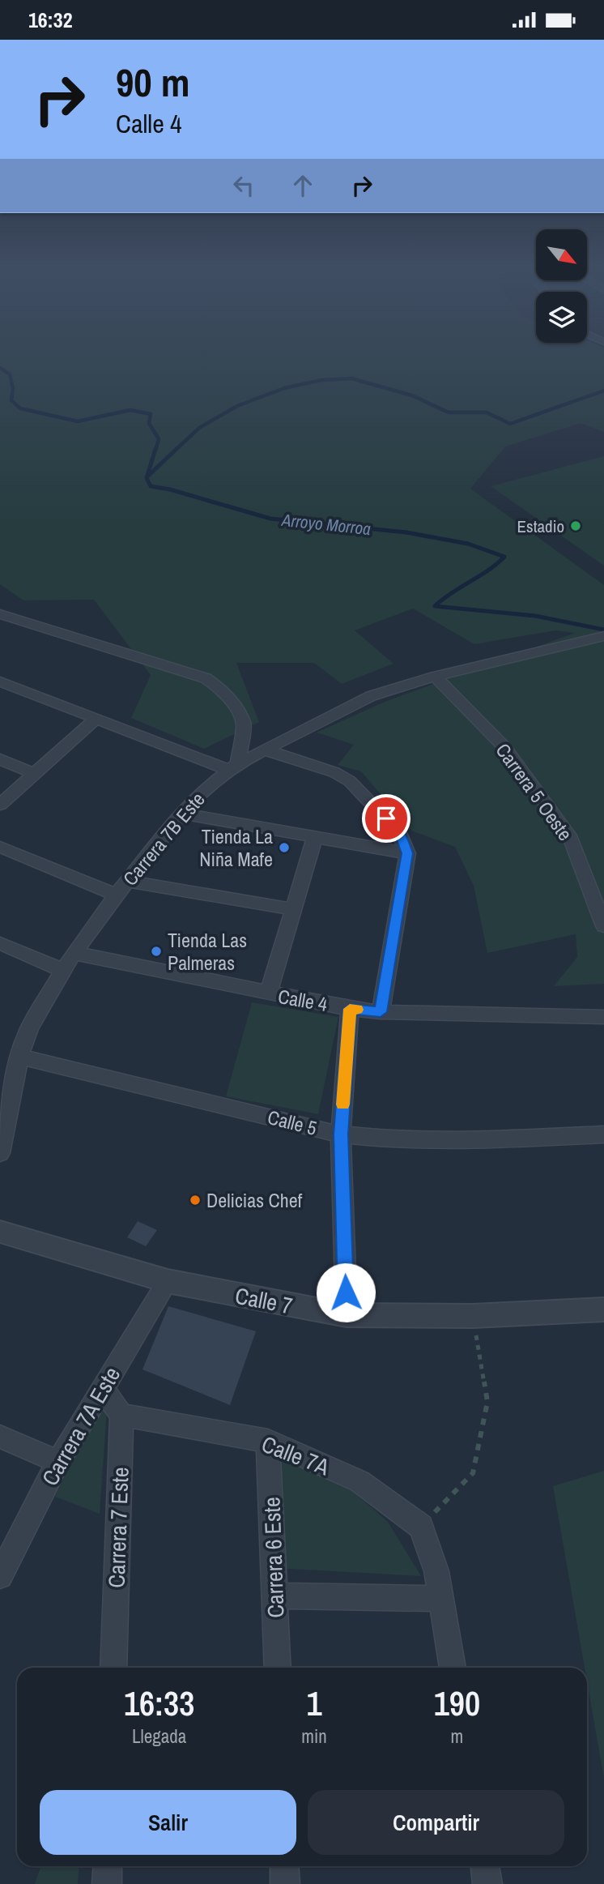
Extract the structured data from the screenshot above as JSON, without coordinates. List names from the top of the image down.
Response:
{
  "streets": {
    "street": [
      "Carrera 5 Oeste",
      "Carrera 7B Este",
      "Calle 4",
      "Calle 5",
      "Calle 7",
      "Carrera 7A Este",
      "Calle 7A",
      "Carrera 7 Este",
      "Carrera 6 Este"
    ]
  },
  "crossings": [
    ["Carrera 5 Oeste", "Carrera 7B Este"],
    ["Carrera 7B Este", "Calle 4"],
    ["Carrera 7B Este", "Calle 5"],
    ["Calle 7", "Carrera 7A Este"],
    ["Calle 7A", "Carrera 7 Este"],
    ["Calle 7A", "Carrera 6 Este"]
  ],
  "water": ["Arroyo Morroa"],
  "places": [
    "Estadio",
    "Tienda La Niña Mafe",
    "Tienda Las Palmeras",
    "Delicias Chef"
  ],
  "north": "bottom right",
  "page": {
    "status": "16:32",
    "turn": ["90 m", "Calle 4"],
    "eta": [
      "16:33",
      "Llegada",
      "1",
      "min",
      "190",
      "m"
    ],
    "buttons": ["Salir", "Compartir"]
  }
}
